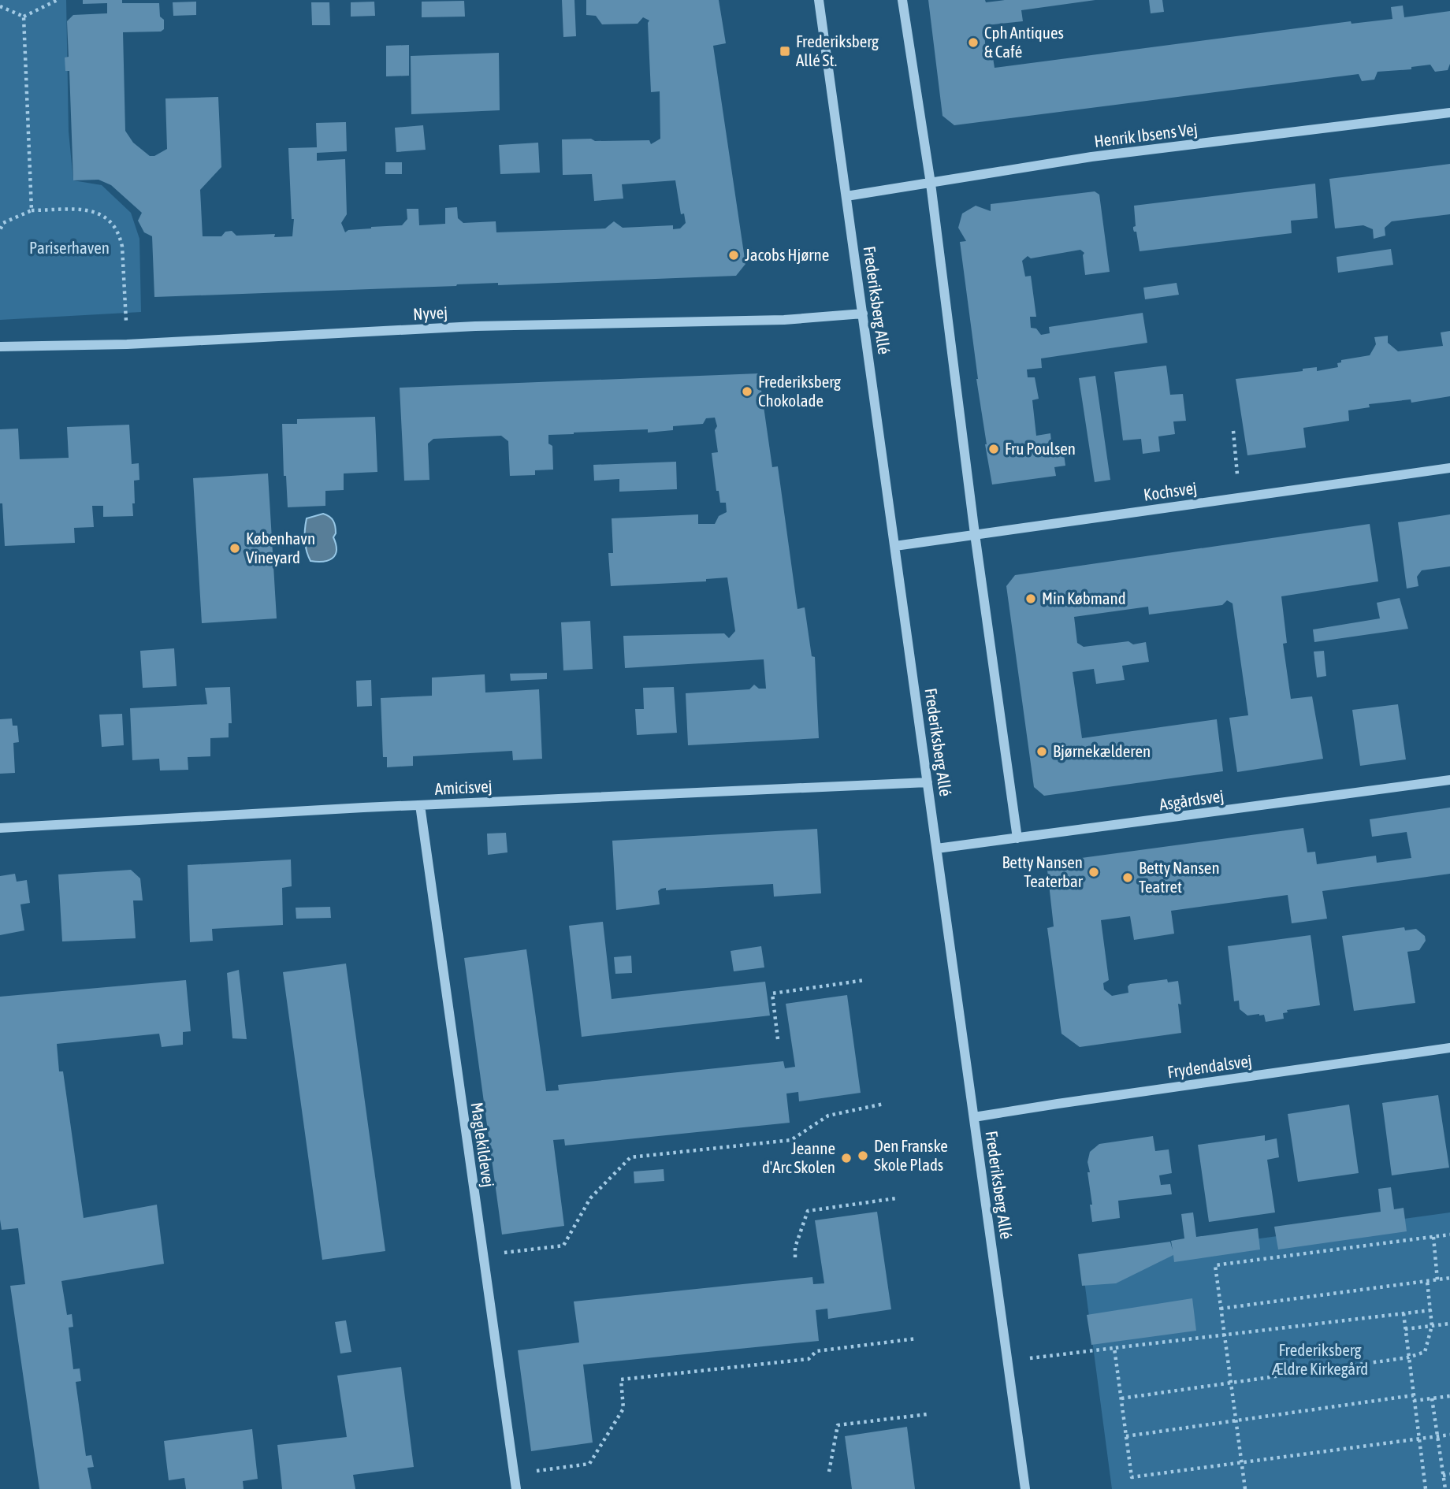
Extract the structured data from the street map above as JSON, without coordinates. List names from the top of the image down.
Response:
{
  "streets": {
    "street": [
      "Henrik Ibsens Vej",
      "Frederiksberg Allé",
      "Nyvej",
      "Kochsvej",
      "Amicisvej",
      "Asgårdsvej",
      "Frydendalsvej",
      "Maglekildevej"
    ]
  },
  "crossings": [
    ["Henrik Ibsens Vej", "Frederiksberg Allé"],
    ["Frederiksberg Allé", "Nyvej"],
    ["Frederiksberg Allé", "Kochsvej"],
    ["Frederiksberg Allé", "Amicisvej"],
    ["Frederiksberg Allé", "Asgårdsvej"],
    ["Frederiksberg Allé", "Frydendalsvej"],
    ["Amicisvej", "Maglekildevej"]
  ],
  "parks": ["Pariserhaven", "Frederiksberg Ældre Kirkegård"],
  "places": {
    "other": [
      "Cph Antiques & Café",
      "Jacobs Hjørne",
      "Frederiksberg Chokolade",
      "Fru Poulsen",
      "København Vineyard",
      "Min Købmand",
      "Bjørnekælderen",
      "Betty Nansen Teaterbar",
      "Betty Nansen Teatret",
      "Den Franske Skole Plads",
      "Jeanne d'Arc Skolen"
    ],
    "transit": ["Frederiksberg Allé St."]
  }
}
